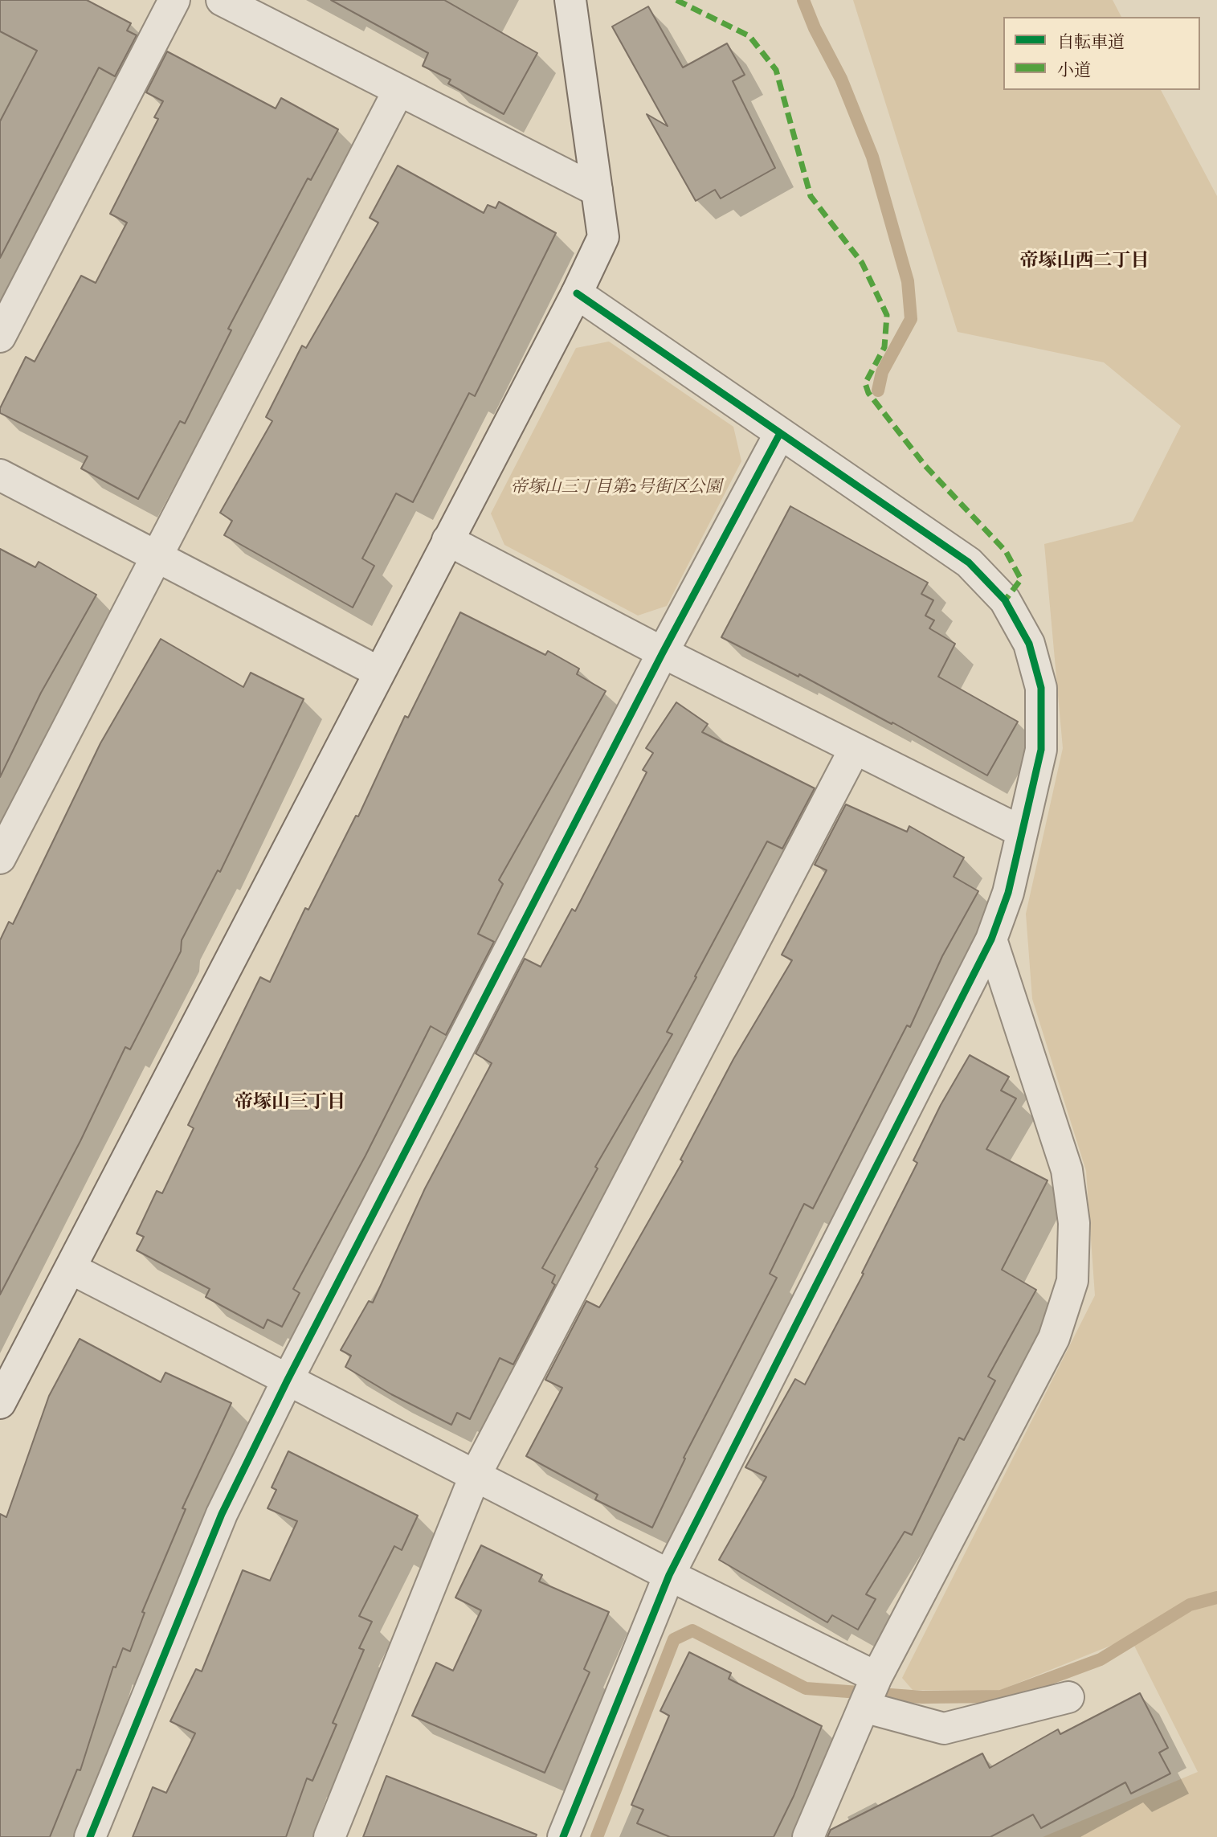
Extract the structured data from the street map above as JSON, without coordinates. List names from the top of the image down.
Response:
{
  "districts": ["帝塚山西二丁目", "帝塚山三丁目"],
  "parks": ["帝塚山三丁目第2号街区公園"],
  "legend": ["自転車道", "小道"]
}
